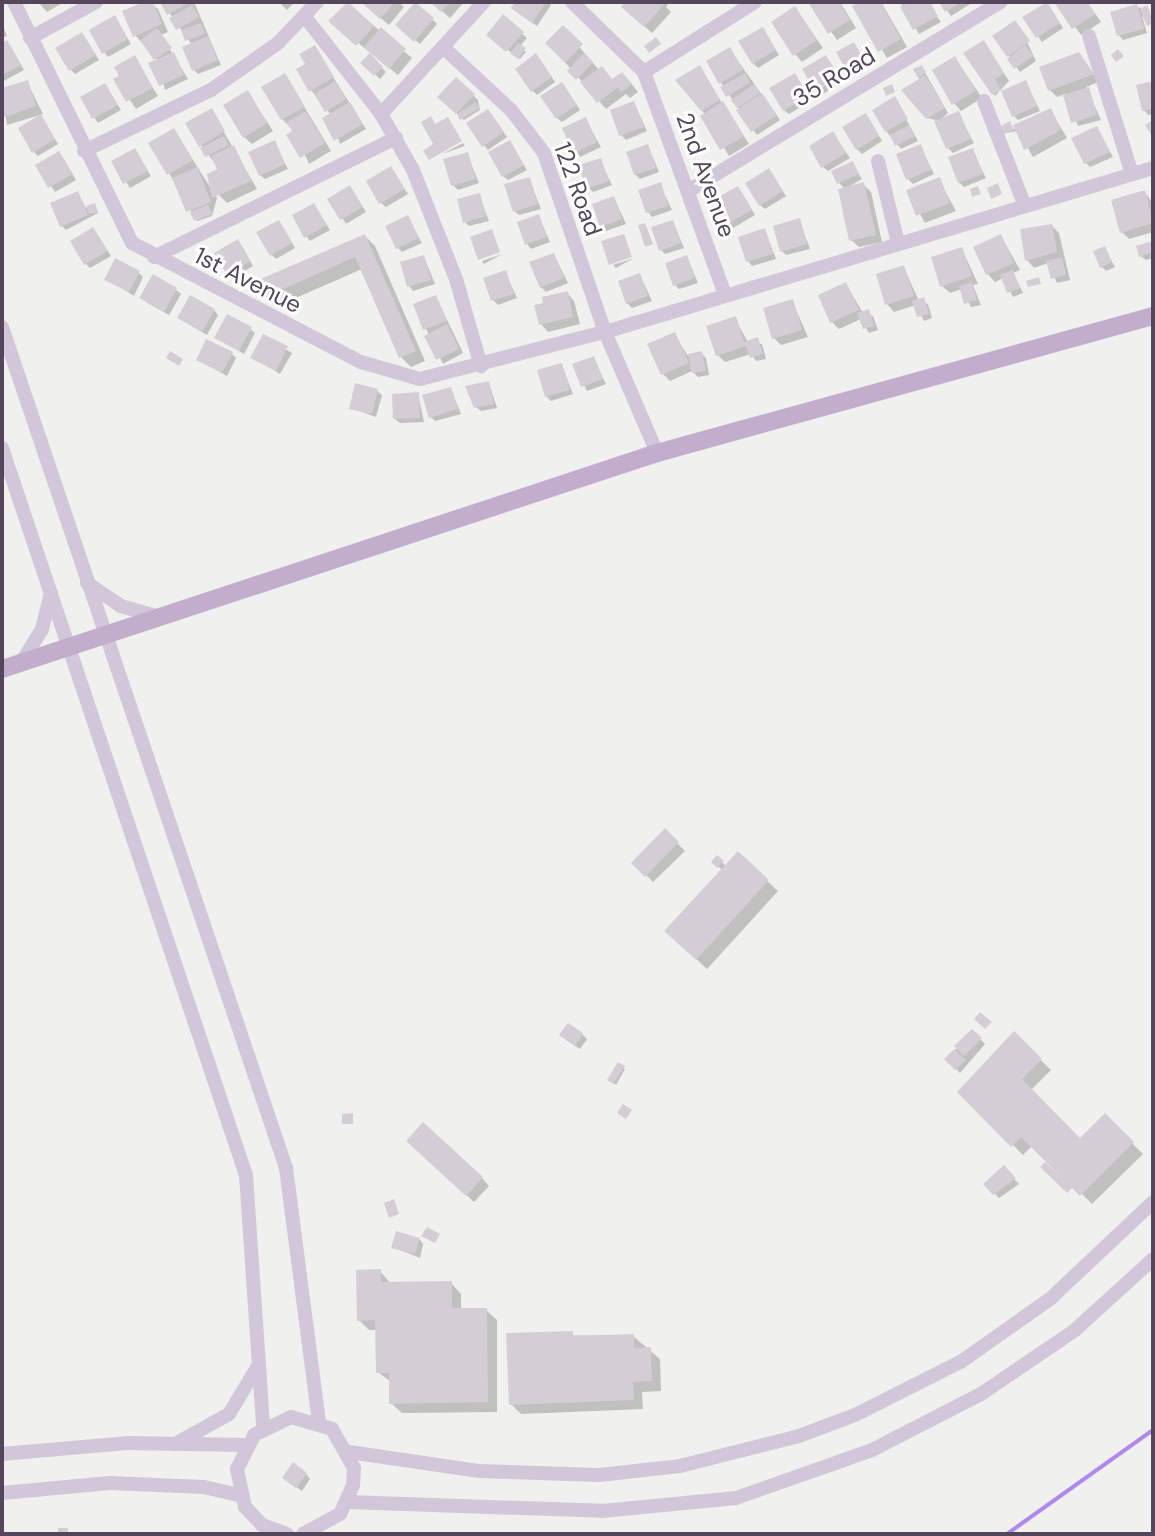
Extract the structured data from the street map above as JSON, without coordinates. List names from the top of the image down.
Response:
{
  "streets": {
    "street": [
      "35 Road",
      "2nd Avenue",
      "122 Road",
      "1st Avenue"
    ]
  },
  "crossings": [
    ["35 Road", "2nd Avenue"],
    ["2nd Avenue", "1st Avenue"],
    ["122 Road", "1st Avenue"]
  ]
}
